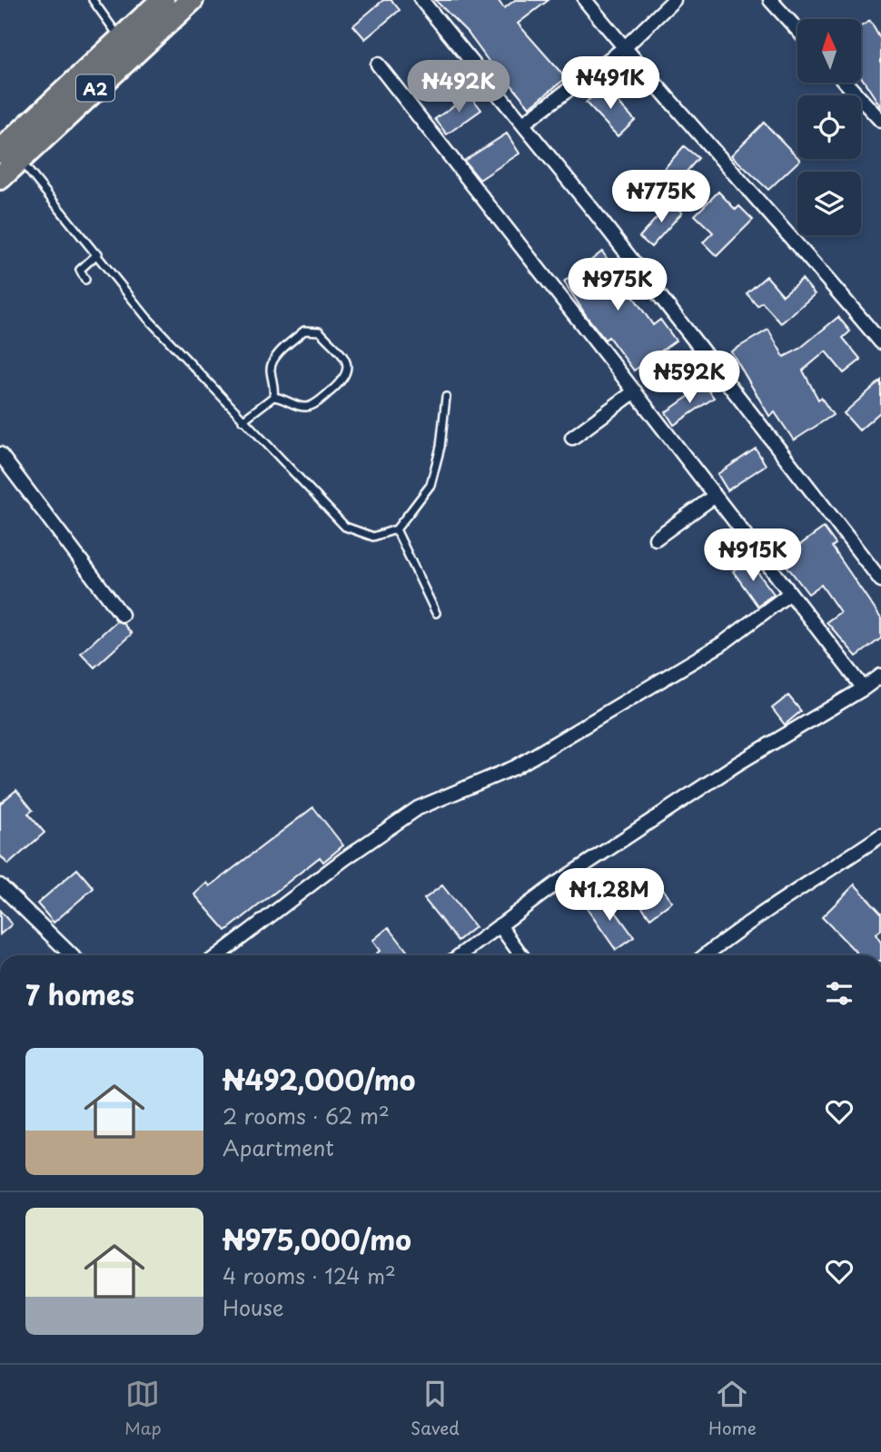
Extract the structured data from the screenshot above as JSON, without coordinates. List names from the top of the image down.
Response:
{
  "streets": {
    "highway": ["A2"]
  },
  "north": "top",
  "page": {
    "price": [
      "₦491K",
      "₦492K",
      "₦775K",
      "₦975K",
      "₦592K",
      "₦915K",
      "₦1.28M"
    ],
    "heading": "7 homes",
    "list": [
      {
        "name": "₦492,000/mo",
        "note": "2 rooms · 62 m² · Apartment"
      },
      {
        "name": "₦975,000/mo",
        "note": "4 rooms · 124 m² · House"
      }
    ],
    "tabs": ["Map", "Saved", "Home"]
  }
}
